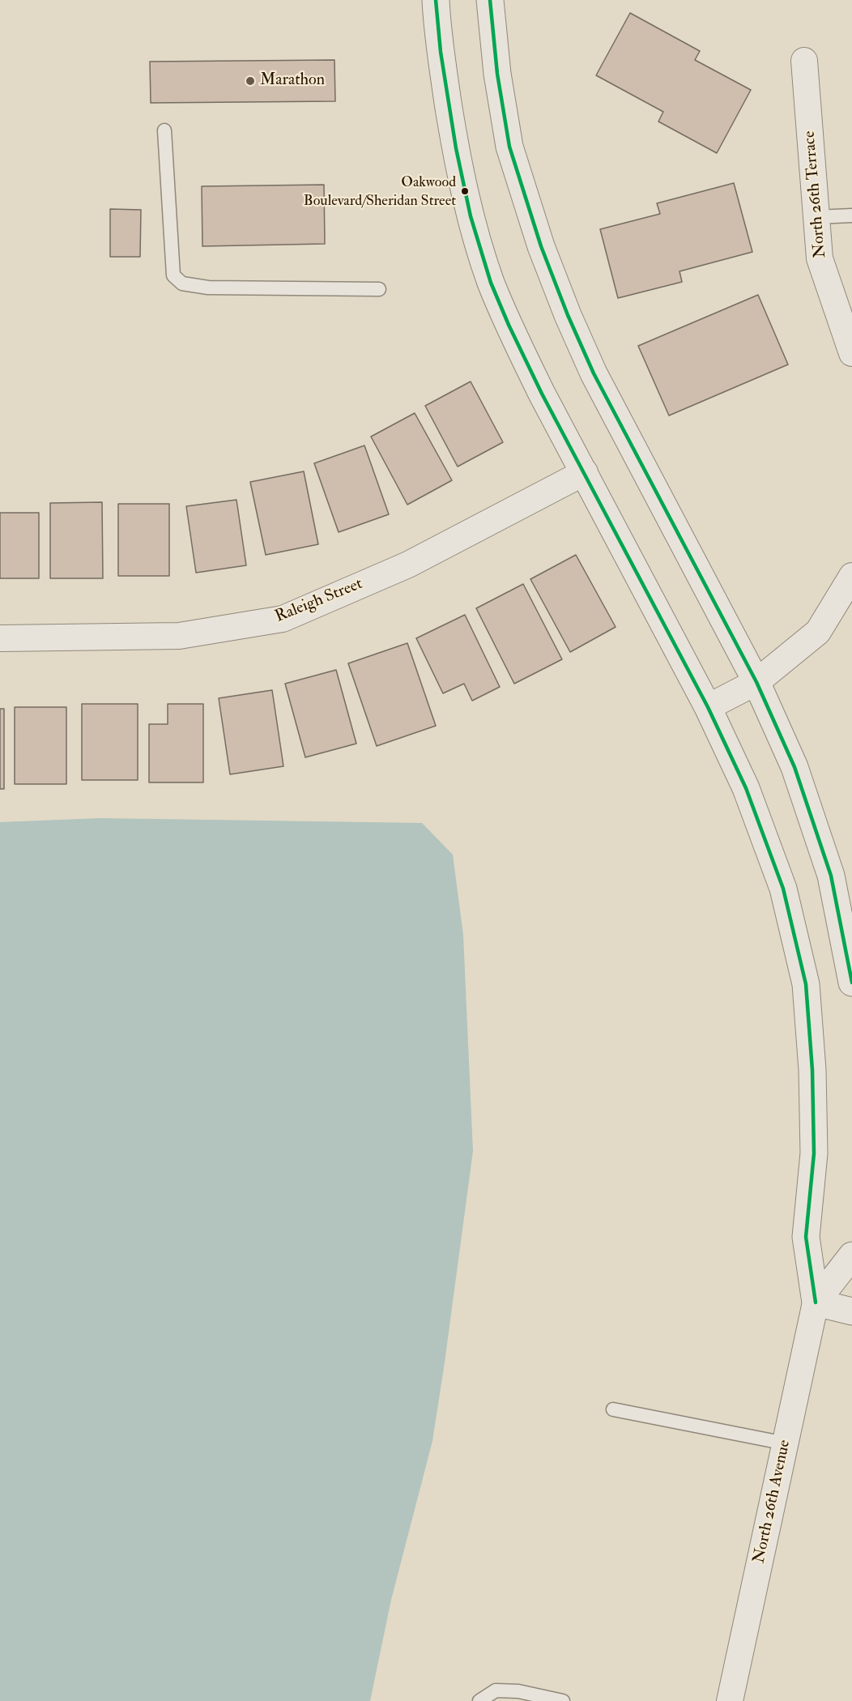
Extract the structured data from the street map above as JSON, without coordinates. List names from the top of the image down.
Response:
{
  "streets": {
    "street": ["North 26th Terrace", "Raleigh Street", "North 26th Avenue"]
  },
  "crossings": [
    ["Raleigh Street", "North 26th Avenue"]
  ],
  "places": ["Marathon", "Oakwood Boulevard/Sheridan Street"]
}
